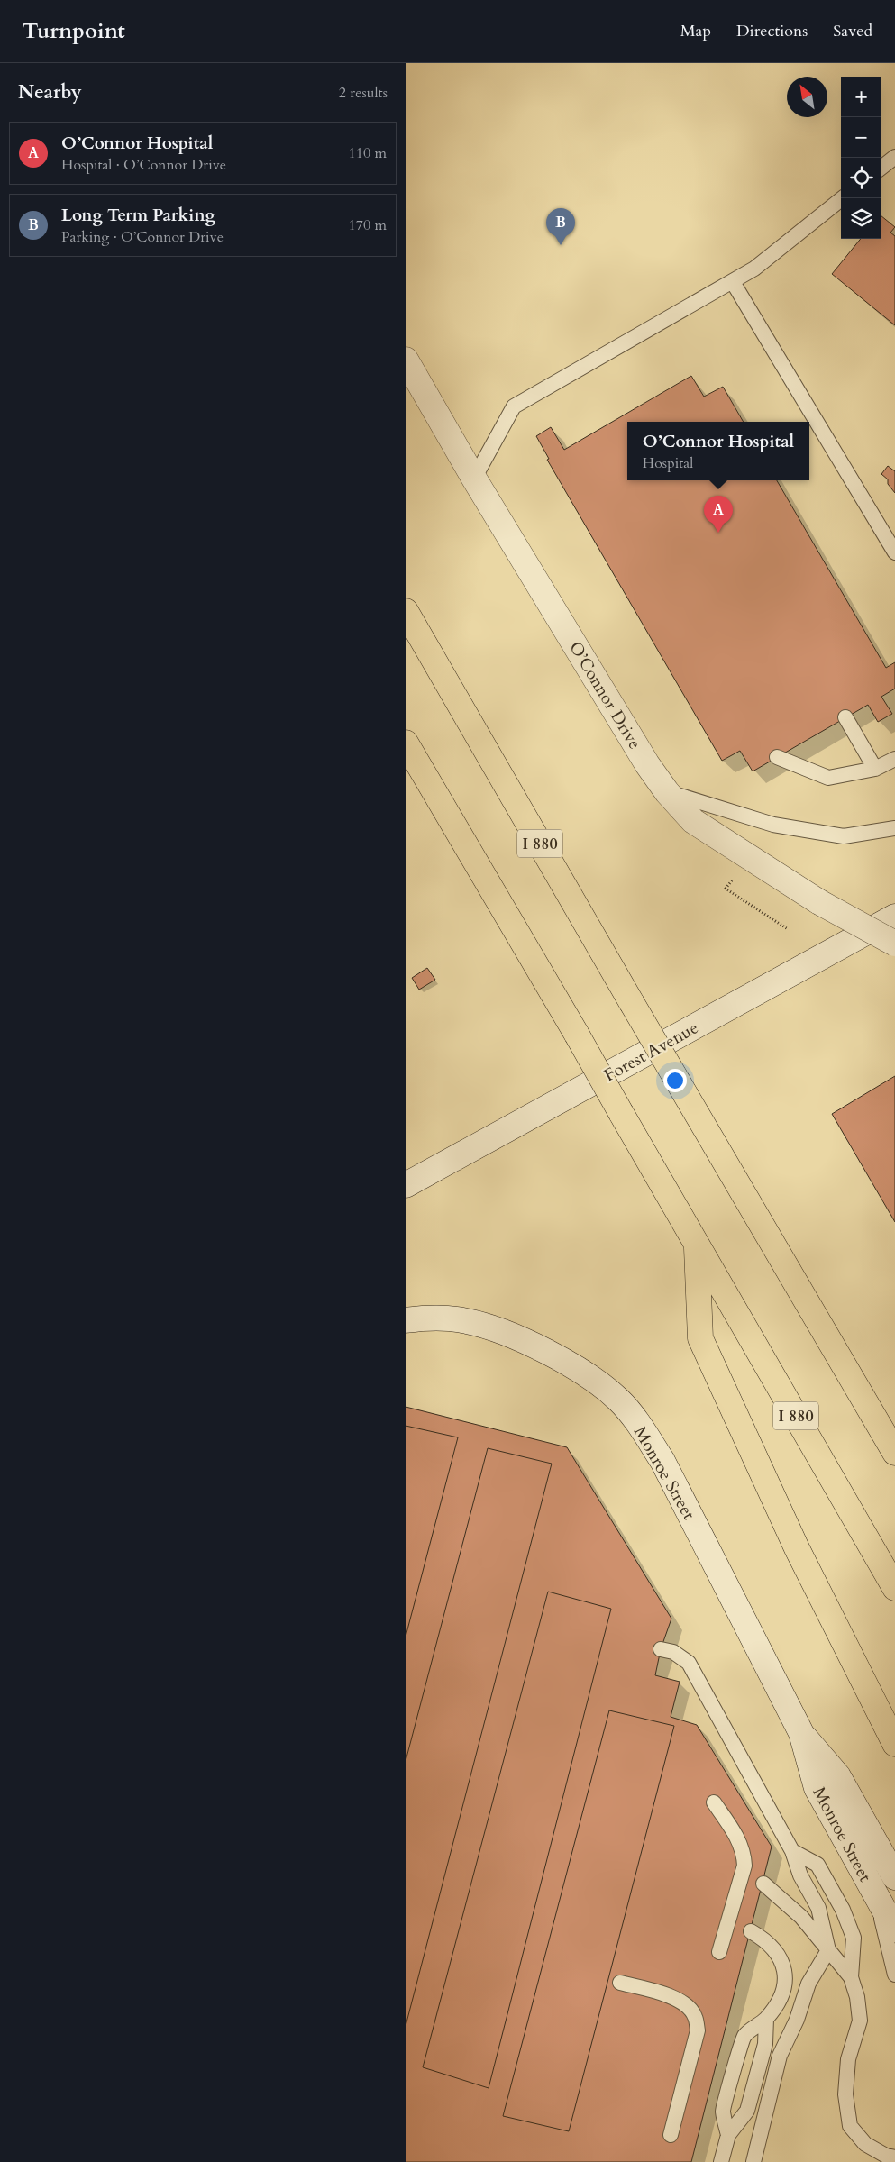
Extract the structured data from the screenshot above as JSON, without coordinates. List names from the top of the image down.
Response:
{
  "streets": {
    "highway": ["I 880"],
    "main road": ["O’Connor Drive", "Forest Avenue", "Monroe Street"]
  },
  "north": "top left",
  "page": {
    "header": "Turnpoint",
    "nav": ["Map", "Directions", "Saved"],
    "heading": ["Nearby", "2 results"],
    "map_buttons": ["+", "−"],
    "list": [
      {
        "mark": "A",
        "name": "O’Connor Hospital",
        "note": "Hospital · O’Connor Drive",
        "value": "110 m"
      },
      {
        "mark": "B",
        "name": "Long Term Parking",
        "note": "Parking · O’Connor Drive",
        "value": "170 m"
      }
    ],
    "pins": ["B", "A"],
    "popup": ["O’Connor Hospital", "Hospital"]
  }
}
